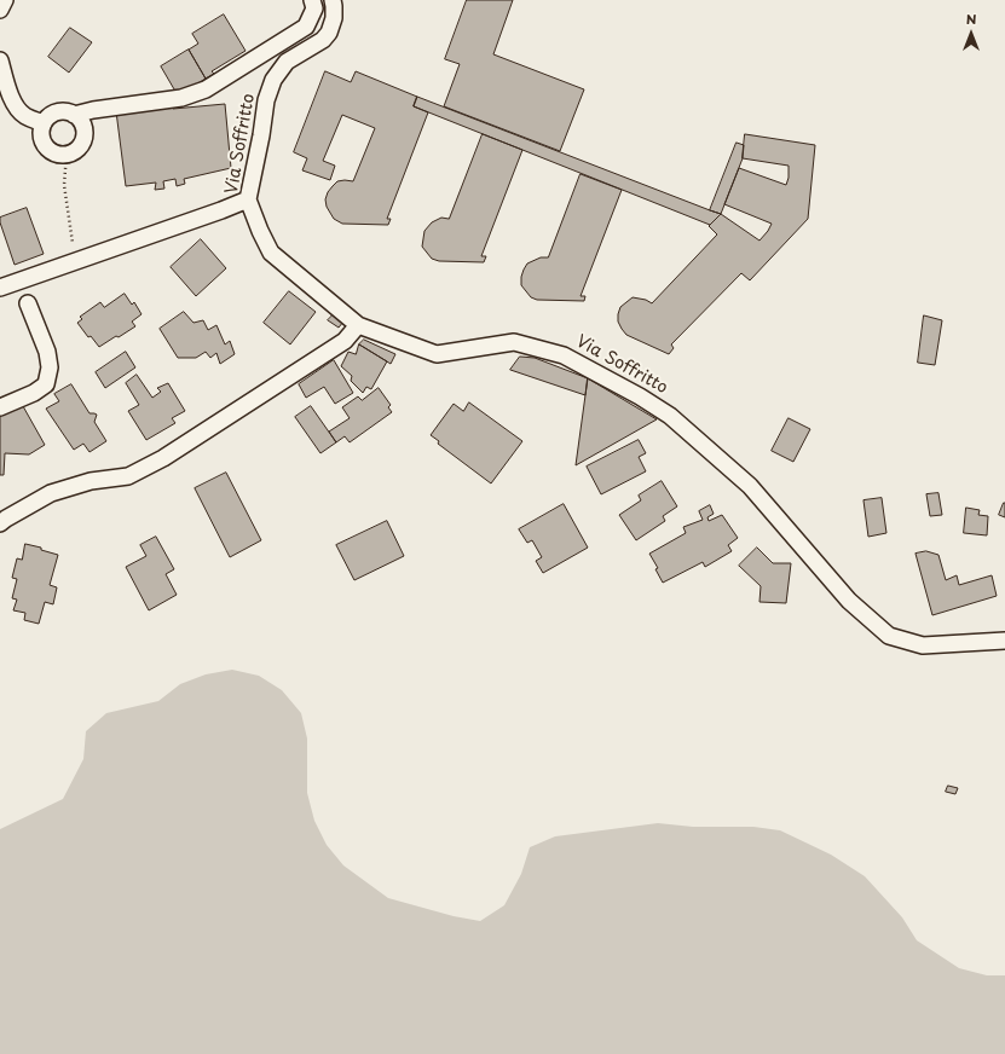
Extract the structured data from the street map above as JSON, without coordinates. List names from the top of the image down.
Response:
{
  "streets": {
    "street": ["Via Soffritto"]
  },
  "north": "top"
}
